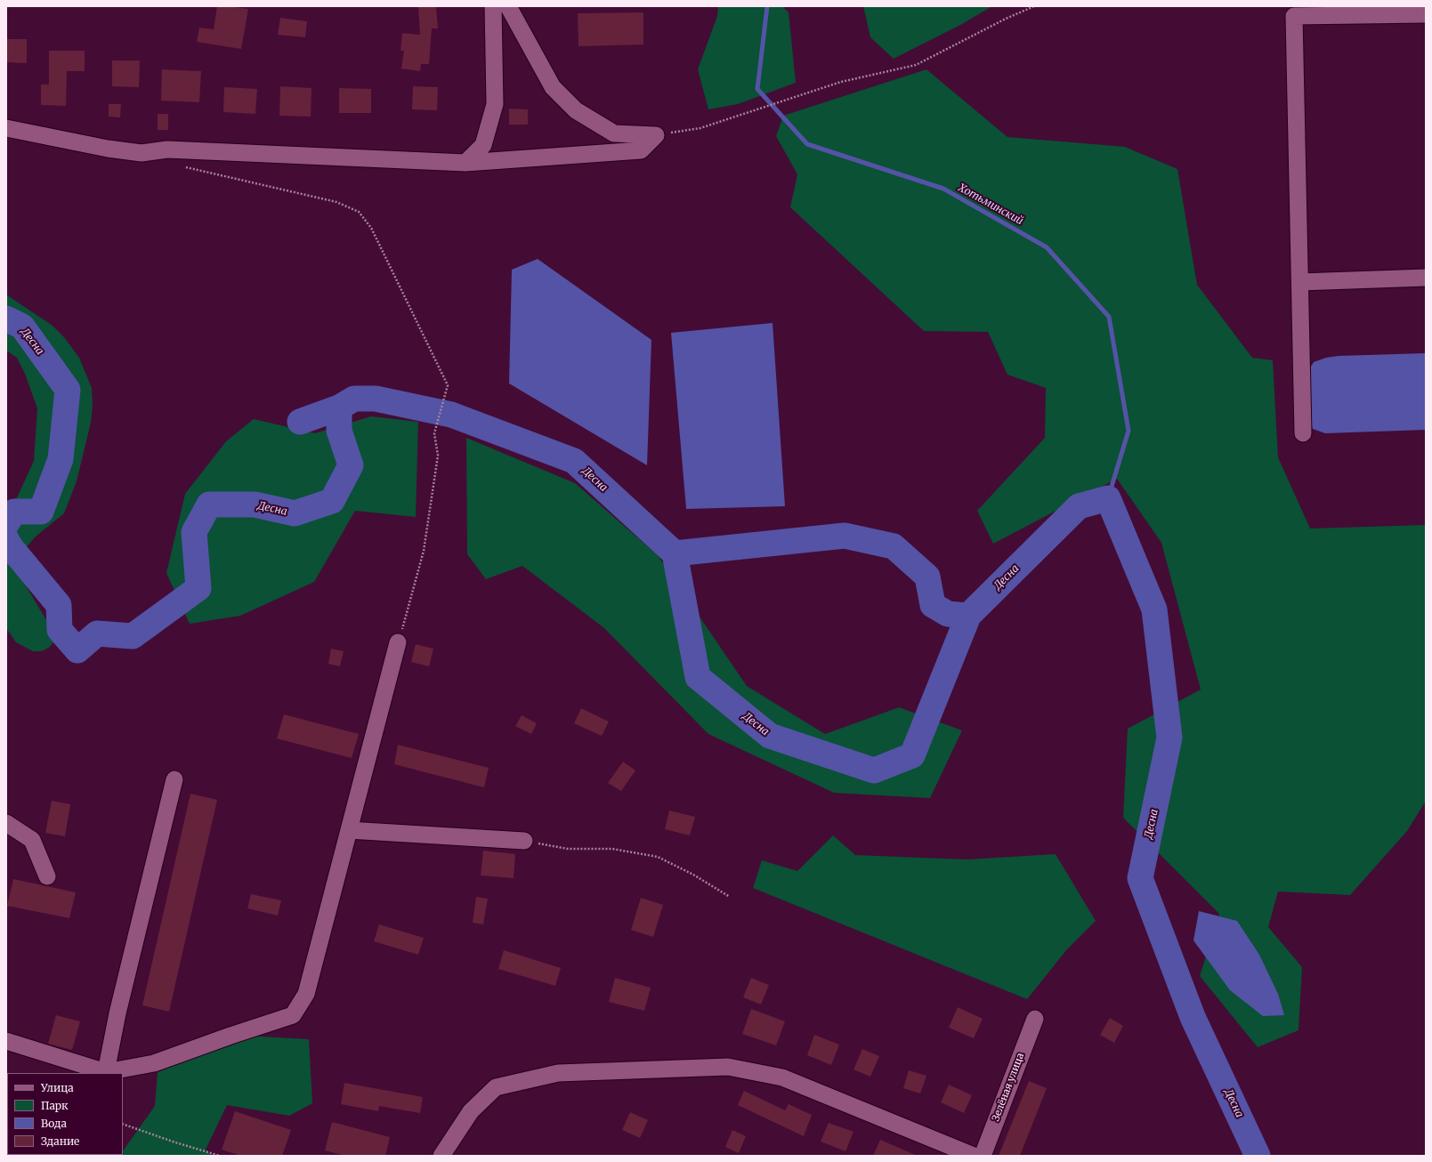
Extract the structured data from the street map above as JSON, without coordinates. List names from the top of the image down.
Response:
{
  "streets": {
    "street": ["Зелёная улица"]
  },
  "water": ["Хотьминский", "Десна"],
  "legend": [
    "Улица",
    "Парк",
    "Вода",
    "Здание"
  ]
}
